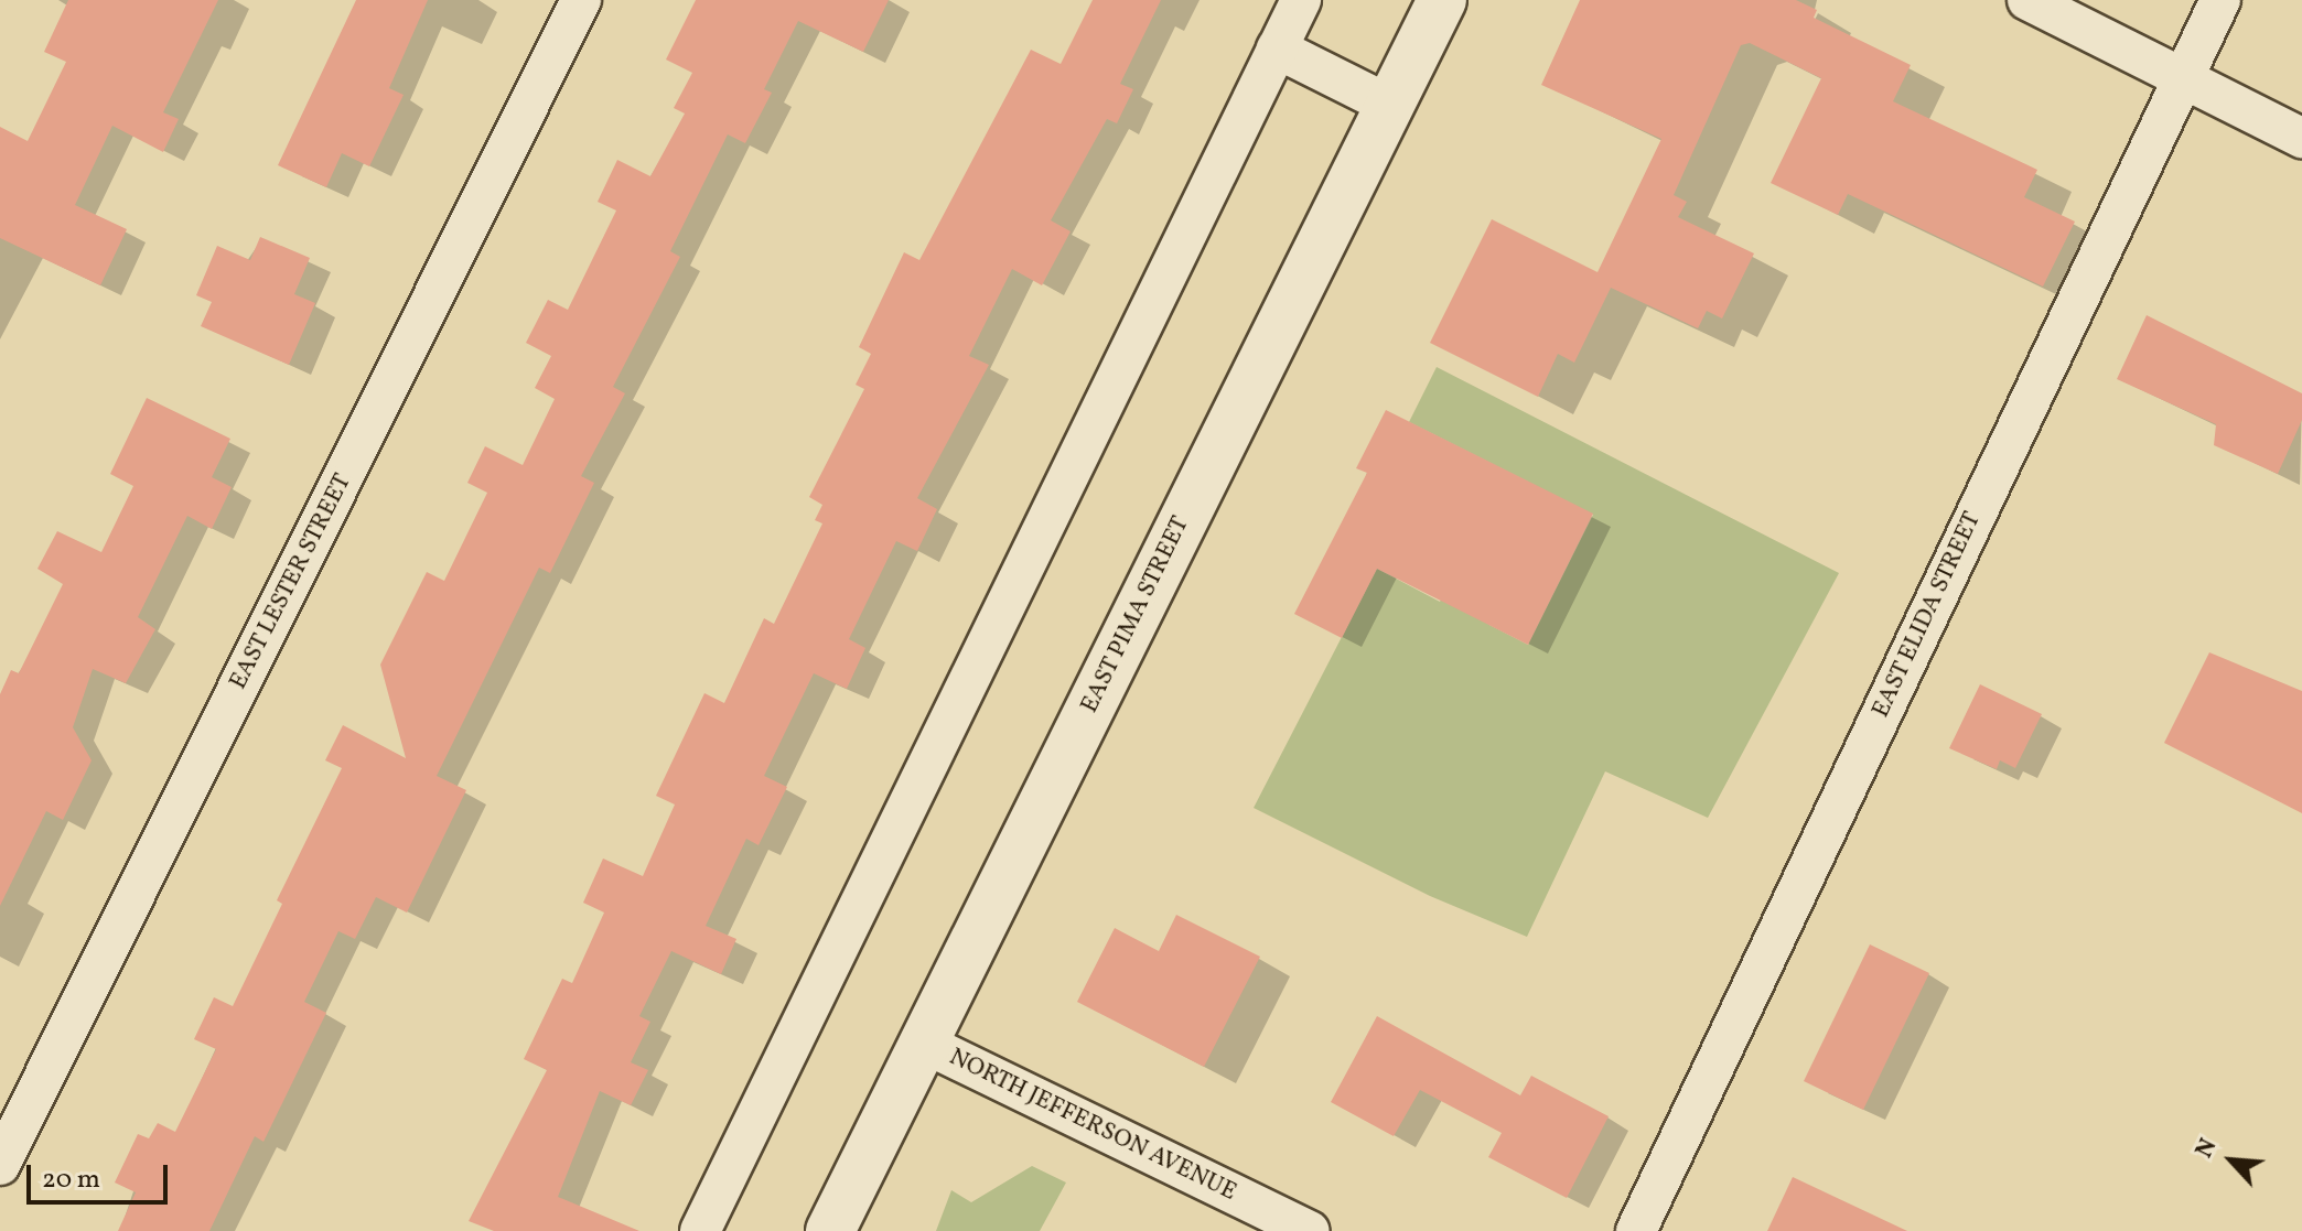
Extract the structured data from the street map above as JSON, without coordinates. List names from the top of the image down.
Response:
{
  "streets": {
    "street": [
      "EAST LESTER STREET",
      "EAST PIMA STREET",
      "EAST ELIDA STREET",
      "NORTH JEFFERSON AVENUE"
    ]
  },
  "crossings": [
    ["EAST PIMA STREET", "NORTH JEFFERSON AVENUE"]
  ],
  "scale_bar": "20 m",
  "north": "top left"
}
